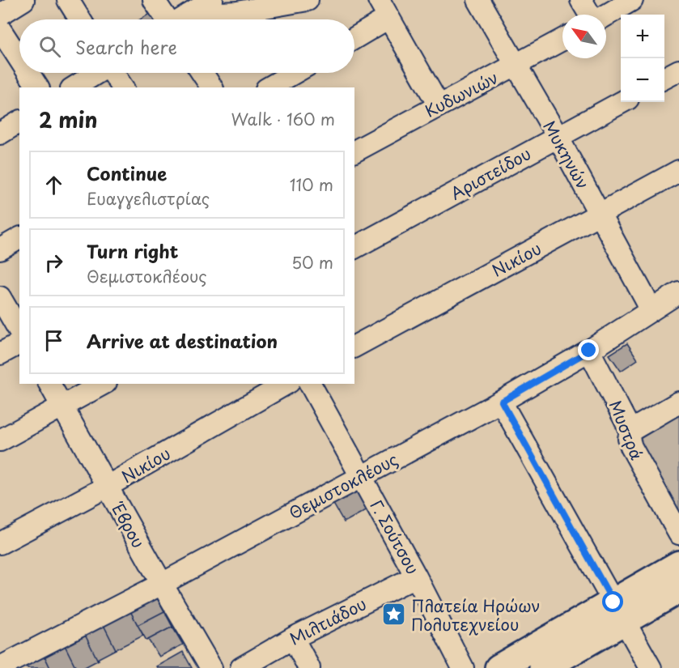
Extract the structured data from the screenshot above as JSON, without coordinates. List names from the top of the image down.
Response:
{
  "streets": {
    "street": [
      "Κυδωνιών",
      "Μυκηνών",
      "Αριστείδου",
      "Νικίου",
      "Μυστρά",
      "Θεμιστοκλέους",
      "Έβρου",
      "Γ. Σούτσου",
      "Μιλτιάδου"
    ]
  },
  "crossings": [
    ["Κυδωνιών", "Μυκηνών"],
    ["Μυκηνών", "Αριστείδου"],
    ["Μυκηνών", "Νικίου"],
    ["Μυκηνών", "Θεμιστοκλέους"],
    ["Νικίου", "Έβρου"],
    ["Μυστρά", "Θεμιστοκλέους"],
    ["Θεμιστοκλέους", "Έβρου"],
    ["Θεμιστοκλέους", "Γ. Σούτσου"],
    ["Γ. Σούτσου", "Μιλτιάδου"]
  ],
  "places": {
    "place": ["Πλατεία Ηρώων Πολυτεχνείου"]
  },
  "north": "top left",
  "page": {
    "map_buttons": ["+", "−"],
    "search": "Search here",
    "heading": ["2 min", "Walk · 160 m"],
    "list": [
      ["Continue", "Ευαγγελιστρίας", "110 m"],
      ["Turn right", "Θεμιστοκλέους", "50 m"],
      "Arrive at destination"
    ]
  }
}
